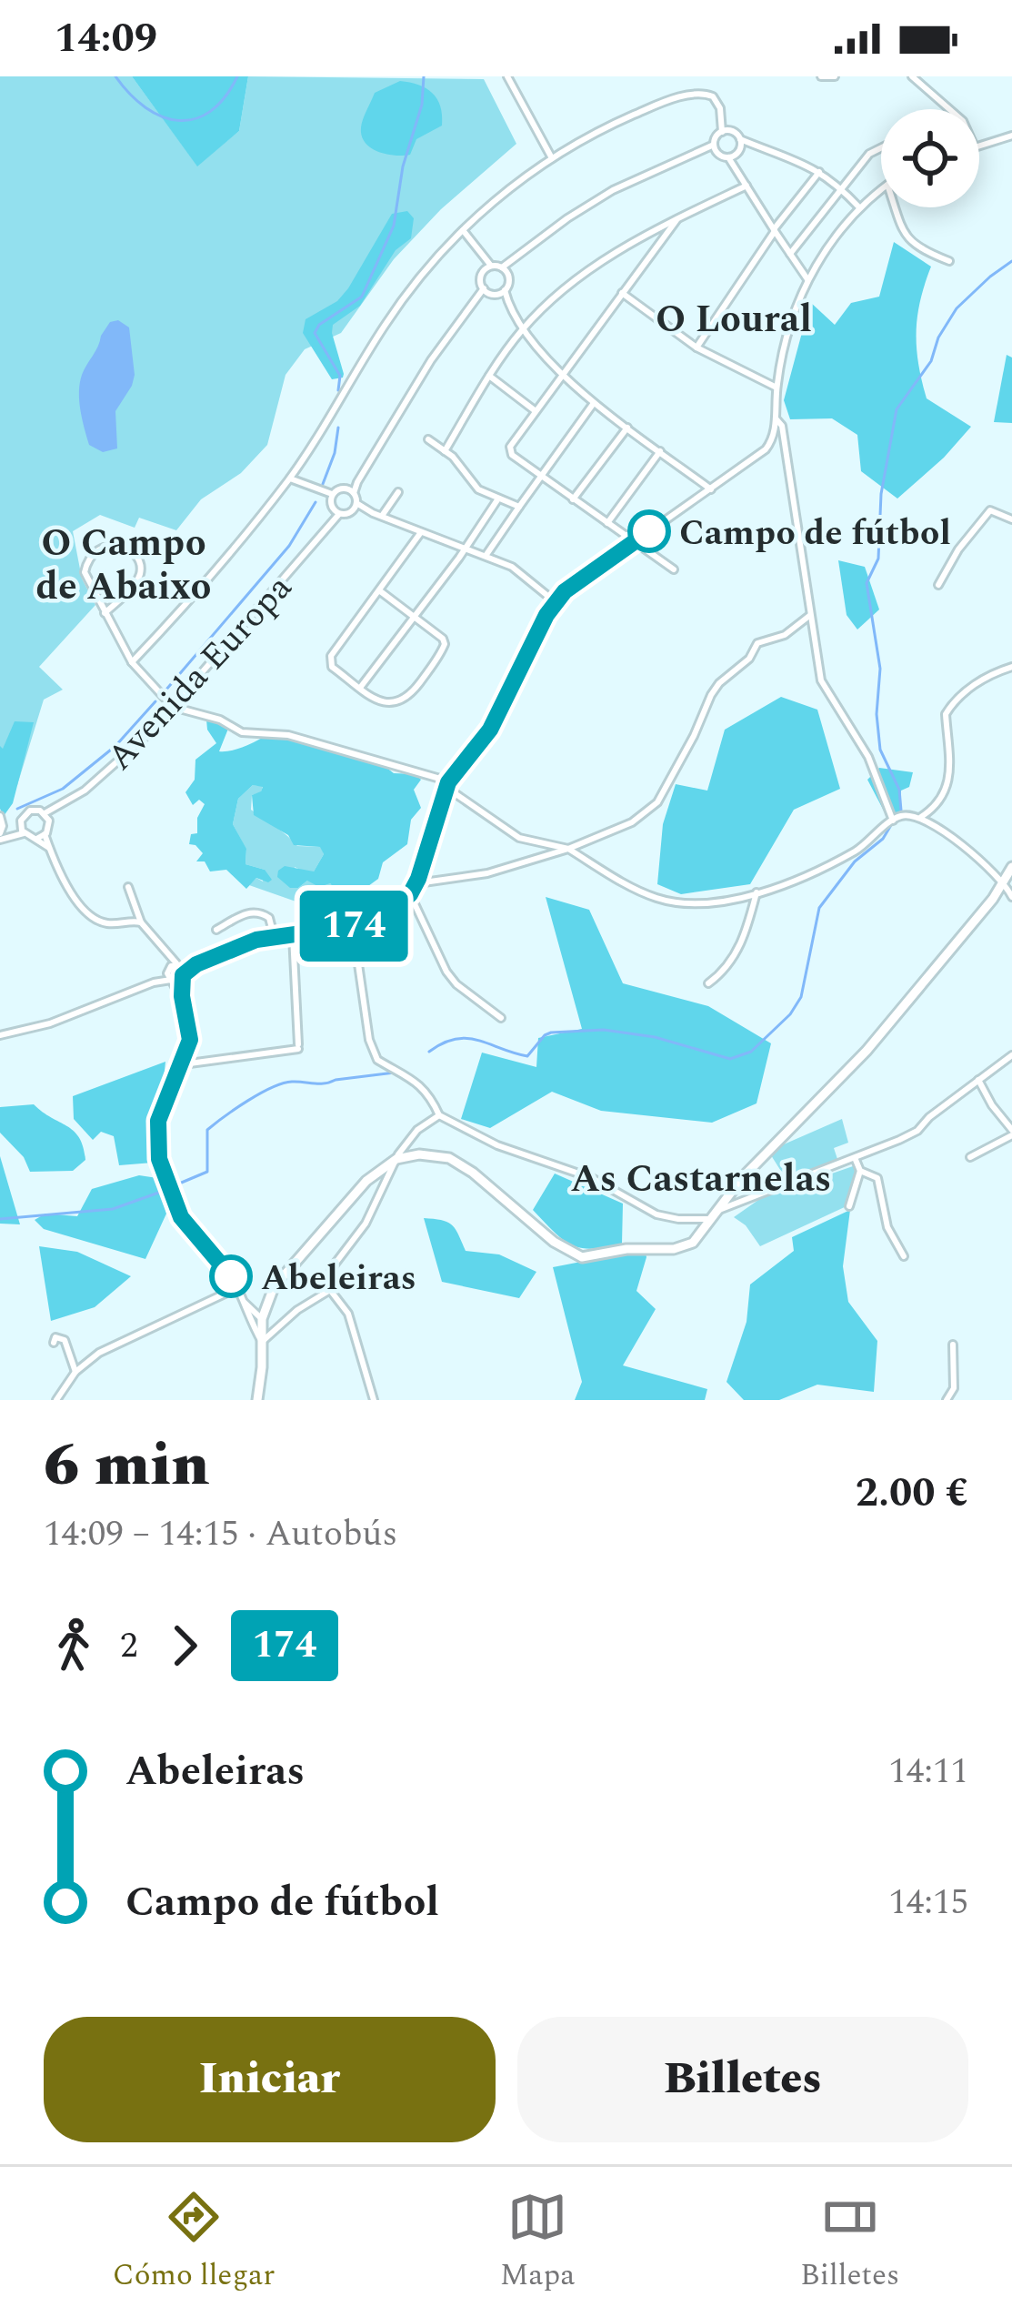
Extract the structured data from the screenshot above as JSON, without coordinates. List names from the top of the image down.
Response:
{
  "streets": {
    "street": ["Avenida Europa"]
  },
  "districts": ["O Loural", "O Campo de Abaixo", "As Castarnelas"],
  "places": ["Campo de fútbol", "Abeleiras"],
  "lines": ["bus line 174"],
  "page": {
    "status": "14:09",
    "on_map": "174",
    "heading": ["6 min", "14:09 – 14:15 · Autobús", "2.00 €"],
    "legs": ["2", "174"],
    "list": [
      {
        "name": "Abeleiras",
        "value": "14:11"
      },
      {
        "name": "Campo de fútbol",
        "value": "14:15"
      }
    ],
    "buttons": ["Iniciar", "Billetes"],
    "tabs": ["Cómo llegar", "Mapa", "Billetes"]
  }
}
